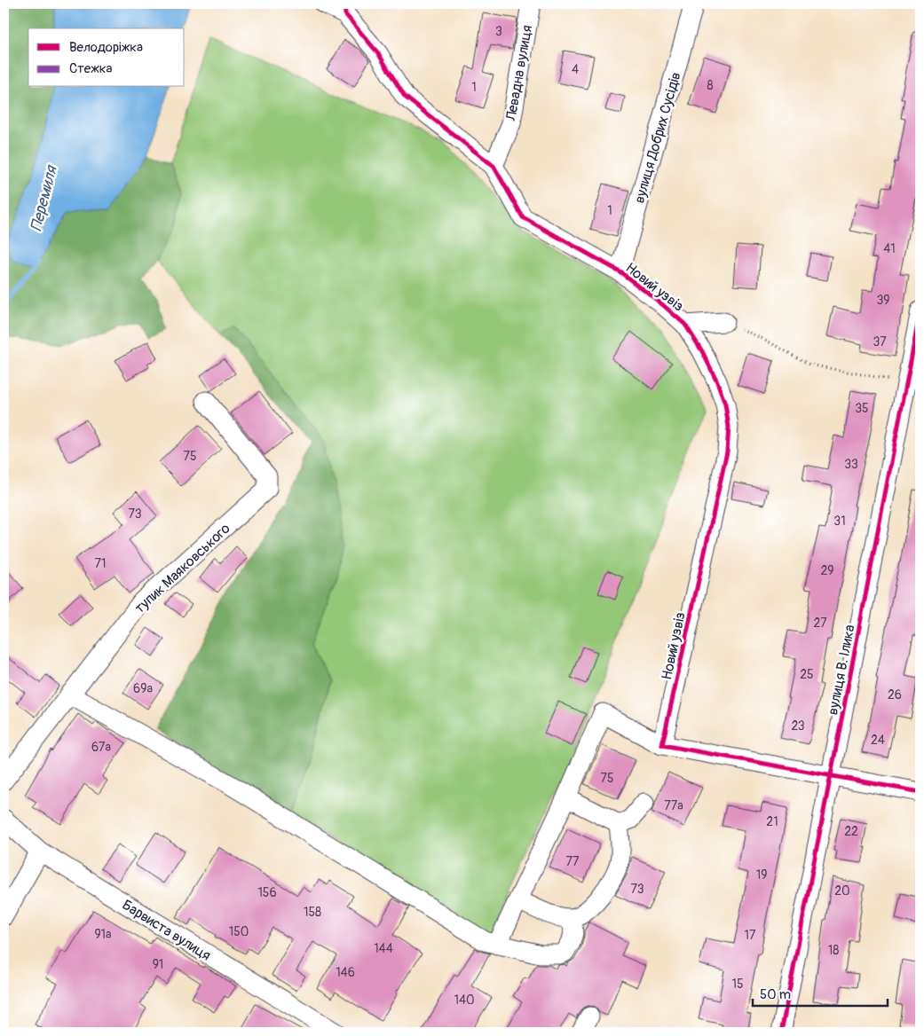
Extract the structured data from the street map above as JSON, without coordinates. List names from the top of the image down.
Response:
{
  "streets": {
    "street": [
      "Левадна вулиця",
      "вулиця Добрих Сусідів",
      "Новий узвіз",
      "тупик Маяковського",
      "вулиця В. Ілика",
      "Барвиста вулиця"
    ]
  },
  "crossings": [
    ["Левадна вулиця", "Новий узвіз"],
    ["вулиця Добрих Сусідів", "Новий узвіз"]
  ],
  "water": ["Перемиля"],
  "house_numbers": [
    "3",
    "4",
    "8",
    "1",
    "1",
    "41",
    "39",
    "37",
    "35",
    "75",
    "33",
    "73",
    "31",
    "71",
    "29",
    "27",
    "25",
    "69а",
    "26",
    "23",
    "24",
    "67а",
    "75",
    "77а",
    "21",
    "22",
    "77",
    "19",
    "73",
    "20",
    "156",
    "158",
    "150",
    "91а",
    "17",
    "144",
    "18",
    "91",
    "146",
    "15",
    "140"
  ],
  "legend": ["Велодоріжка", "Стежка"],
  "scale_bar": "50 m"
}
